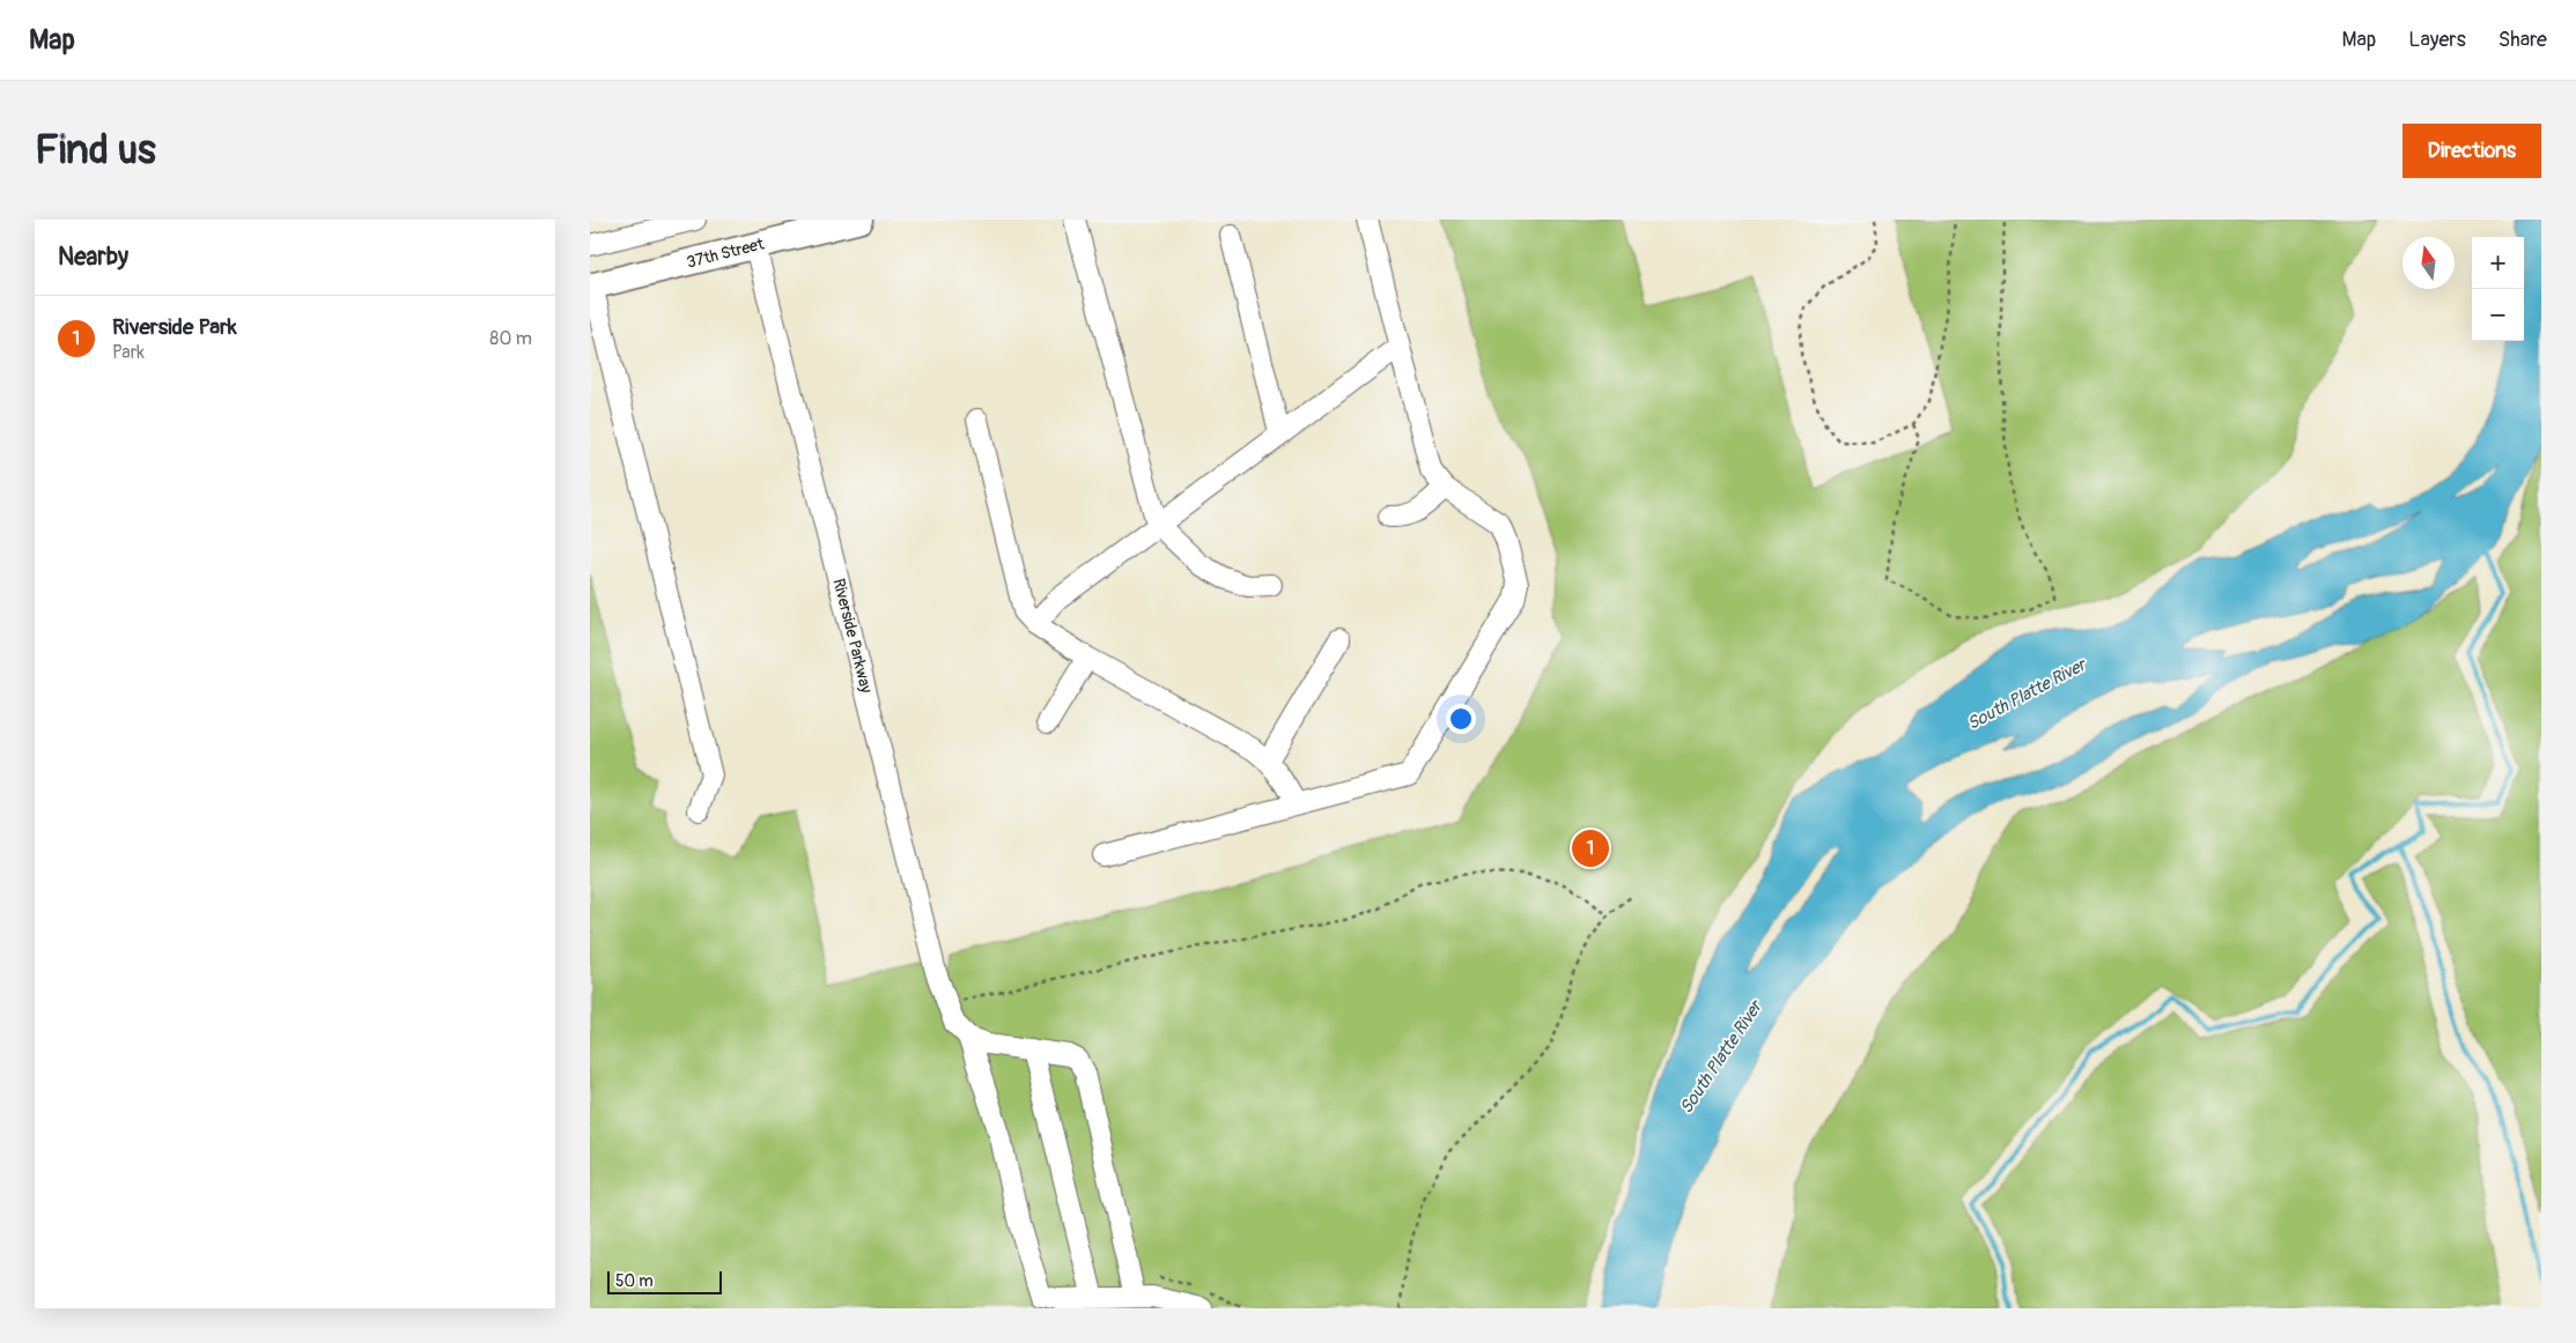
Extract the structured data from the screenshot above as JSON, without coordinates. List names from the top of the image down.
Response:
{
  "streets": {
    "main road": ["37th Street"],
    "street": ["Riverside Parkway"]
  },
  "crossings": [
    ["37th Street", "Riverside Parkway"]
  ],
  "water": ["South Platte River"],
  "scale_bar": "50 m",
  "north": "top",
  "page": {
    "header": "Map",
    "nav": ["Map", "Layers", "Share"],
    "buttons": "Directions",
    "title": "Find us",
    "heading": "Nearby",
    "map_buttons": ["+", "−"],
    "list": [
      {
        "mark": "1",
        "name": "Riverside Park",
        "note": "Park",
        "value": "80 m"
      }
    ],
    "pins": "1",
    "scale": "50 m"
  }
}
